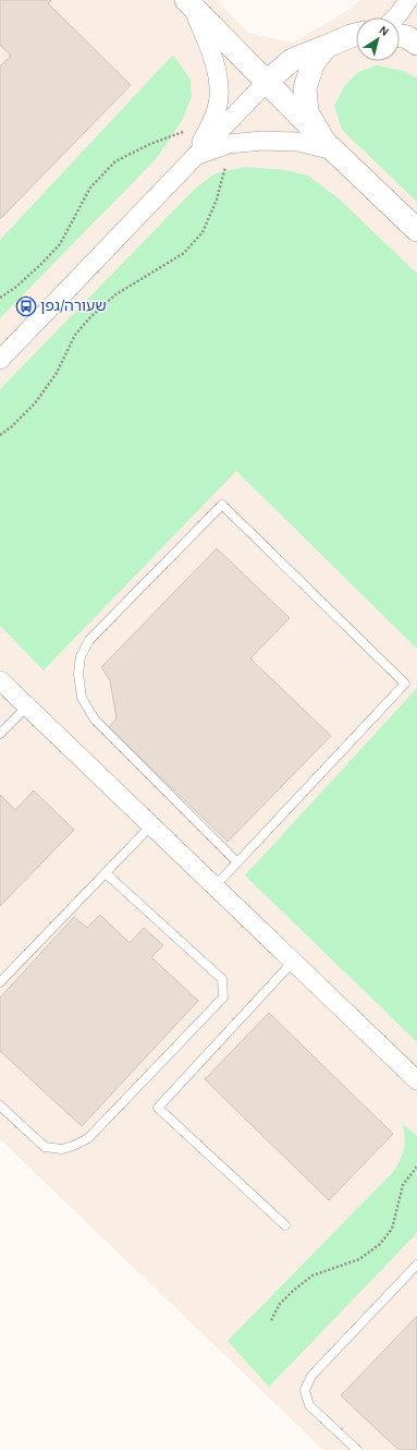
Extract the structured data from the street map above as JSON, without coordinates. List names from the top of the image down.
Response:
{
  "places": {
    "bus stop": ["שעורה/גפן"]
  },
  "north": "top right"
}
